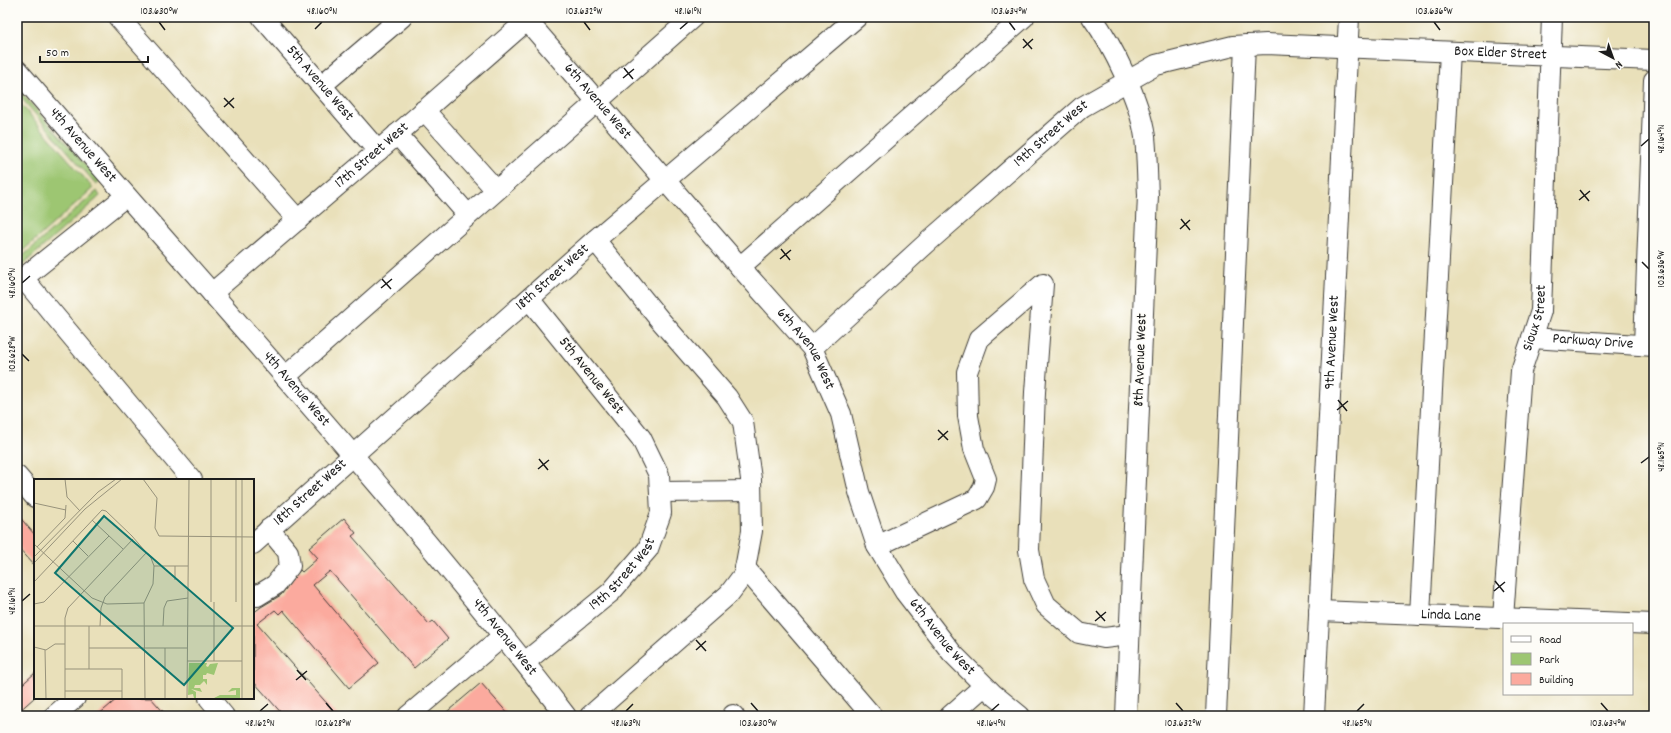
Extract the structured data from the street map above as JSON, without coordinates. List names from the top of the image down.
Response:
{
  "streets": {
    "street": [
      "Box Elder Street",
      "5th Avenue West",
      "6th Avenue West",
      "19th Street West",
      "4th Avenue West",
      "17th Street West",
      "18th Street West",
      "Sioux Street",
      "Parkway Drive",
      "9th Avenue West",
      "8th Avenue West",
      "Linda Lane"
    ]
  },
  "crossings": [
    ["Box Elder Street", "19th Street West"],
    ["Box Elder Street", "Sioux Street"],
    ["Box Elder Street", "9th Avenue West"],
    ["5th Avenue West", "19th Street West"],
    ["5th Avenue West", "17th Street West"],
    ["5th Avenue West", "18th Street West"],
    ["6th Avenue West", "19th Street West"],
    ["6th Avenue West", "17th Street West"],
    ["6th Avenue West", "18th Street West"],
    ["19th Street West", "4th Avenue West"],
    ["19th Street West", "9th Avenue West"],
    ["19th Street West", "8th Avenue West"],
    ["4th Avenue West", "17th Street West"],
    ["4th Avenue West", "18th Street West"],
    ["Sioux Street", "Parkway Drive"],
    ["Sioux Street", "Linda Lane"],
    ["9th Avenue West", "Linda Lane"]
  ],
  "legend": ["Road", "Park", "Building"],
  "scale_bar": "50 m",
  "north": "bottom right",
  "coordinates": [
    "103.630°W",
    "48.160°N",
    "103.632°W",
    "48.161°N",
    "103.634°W",
    "103.636°W",
    "48.164°N",
    "103.628°W",
    "48.165°N",
    "48.162°N",
    "48.163°N"
  ]
}
